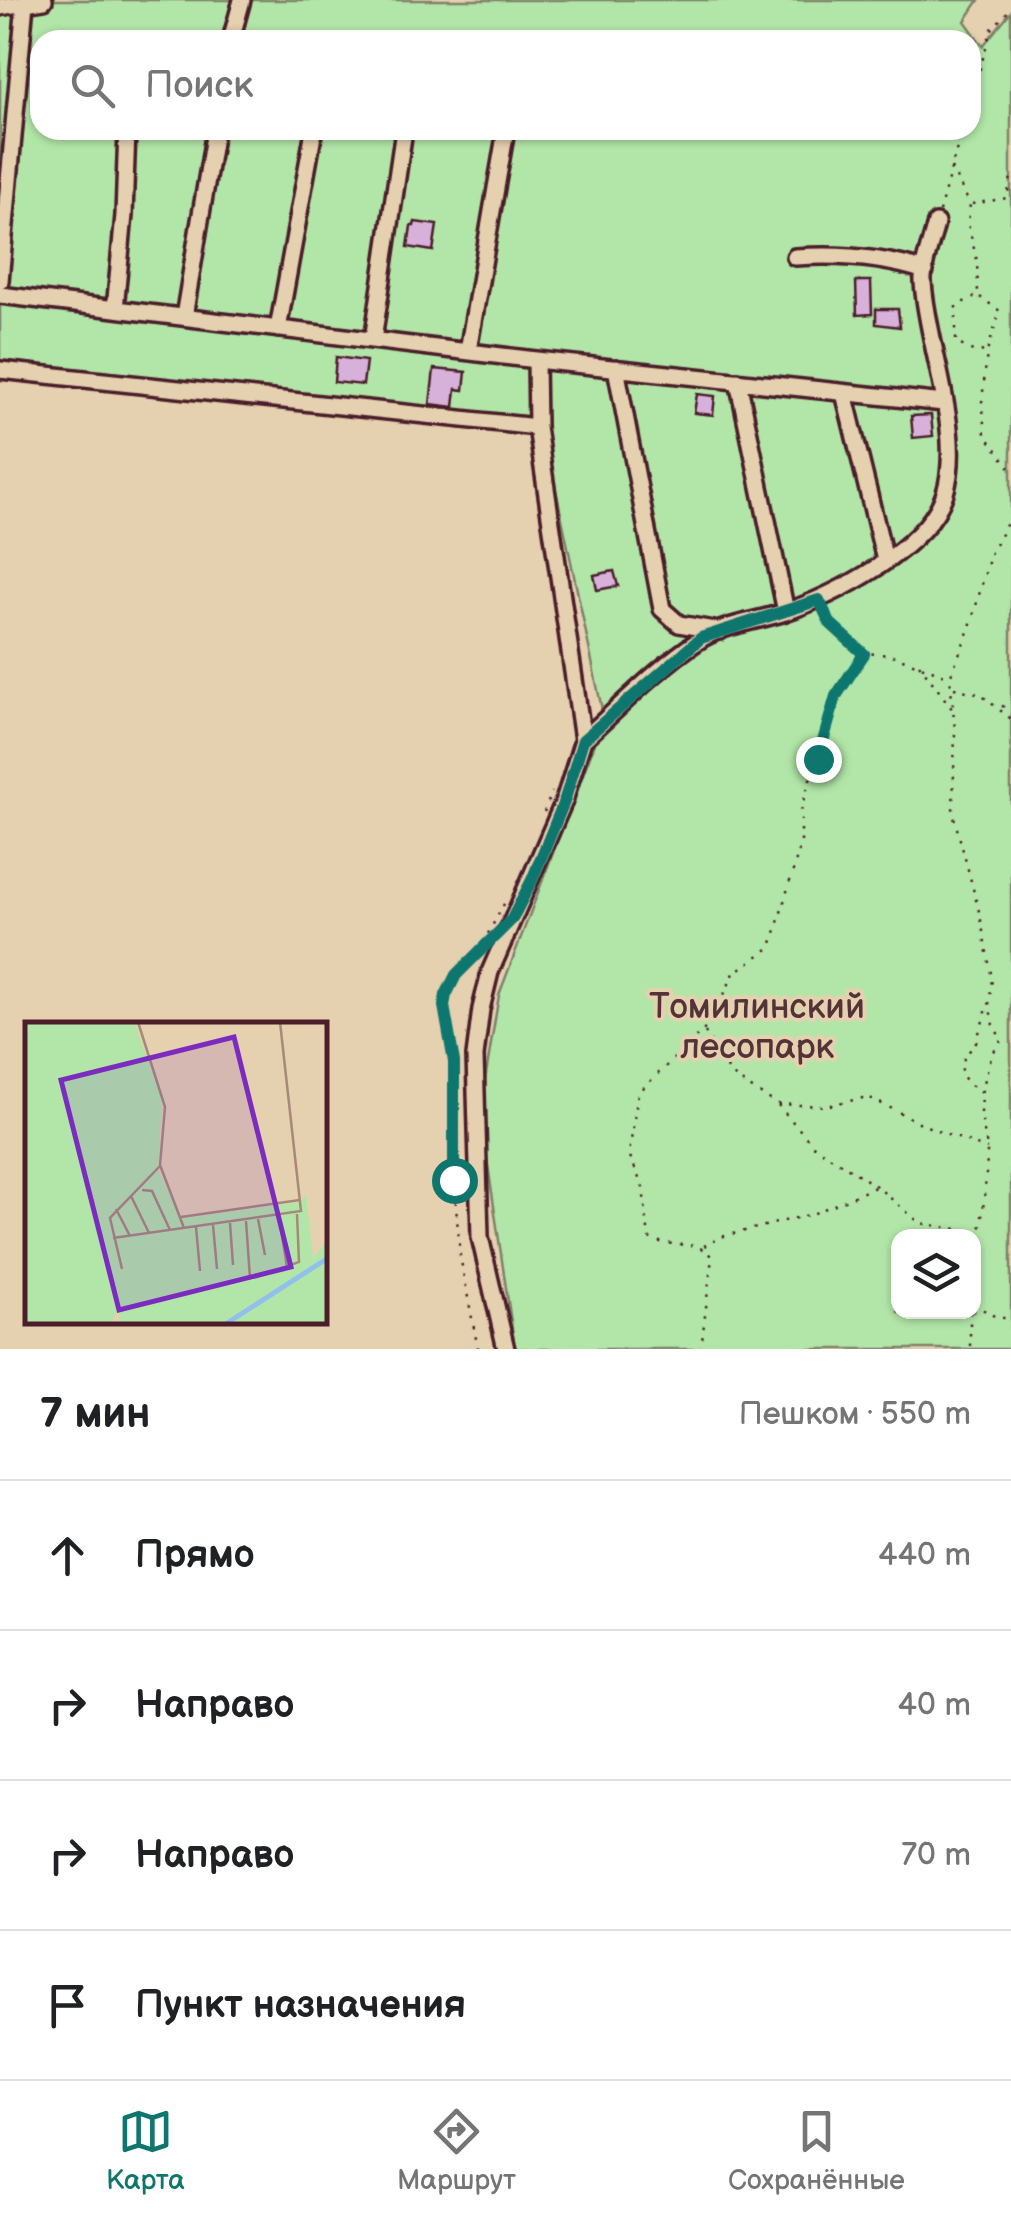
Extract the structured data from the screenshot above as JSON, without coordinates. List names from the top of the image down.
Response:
{
  "parks": ["Томилинский лесопарк"],
  "page": {
    "search": "Поиск",
    "heading": ["7 мин", "Пешком · 550 m"],
    "list": [
      ["Прямо", "440 m"],
      ["Направо", "40 m"],
      ["Направо", "70 m"],
      "Пункт назначения"
    ],
    "nav": ["Карта", "Маршрут", "Сохранённые"]
  }
}
